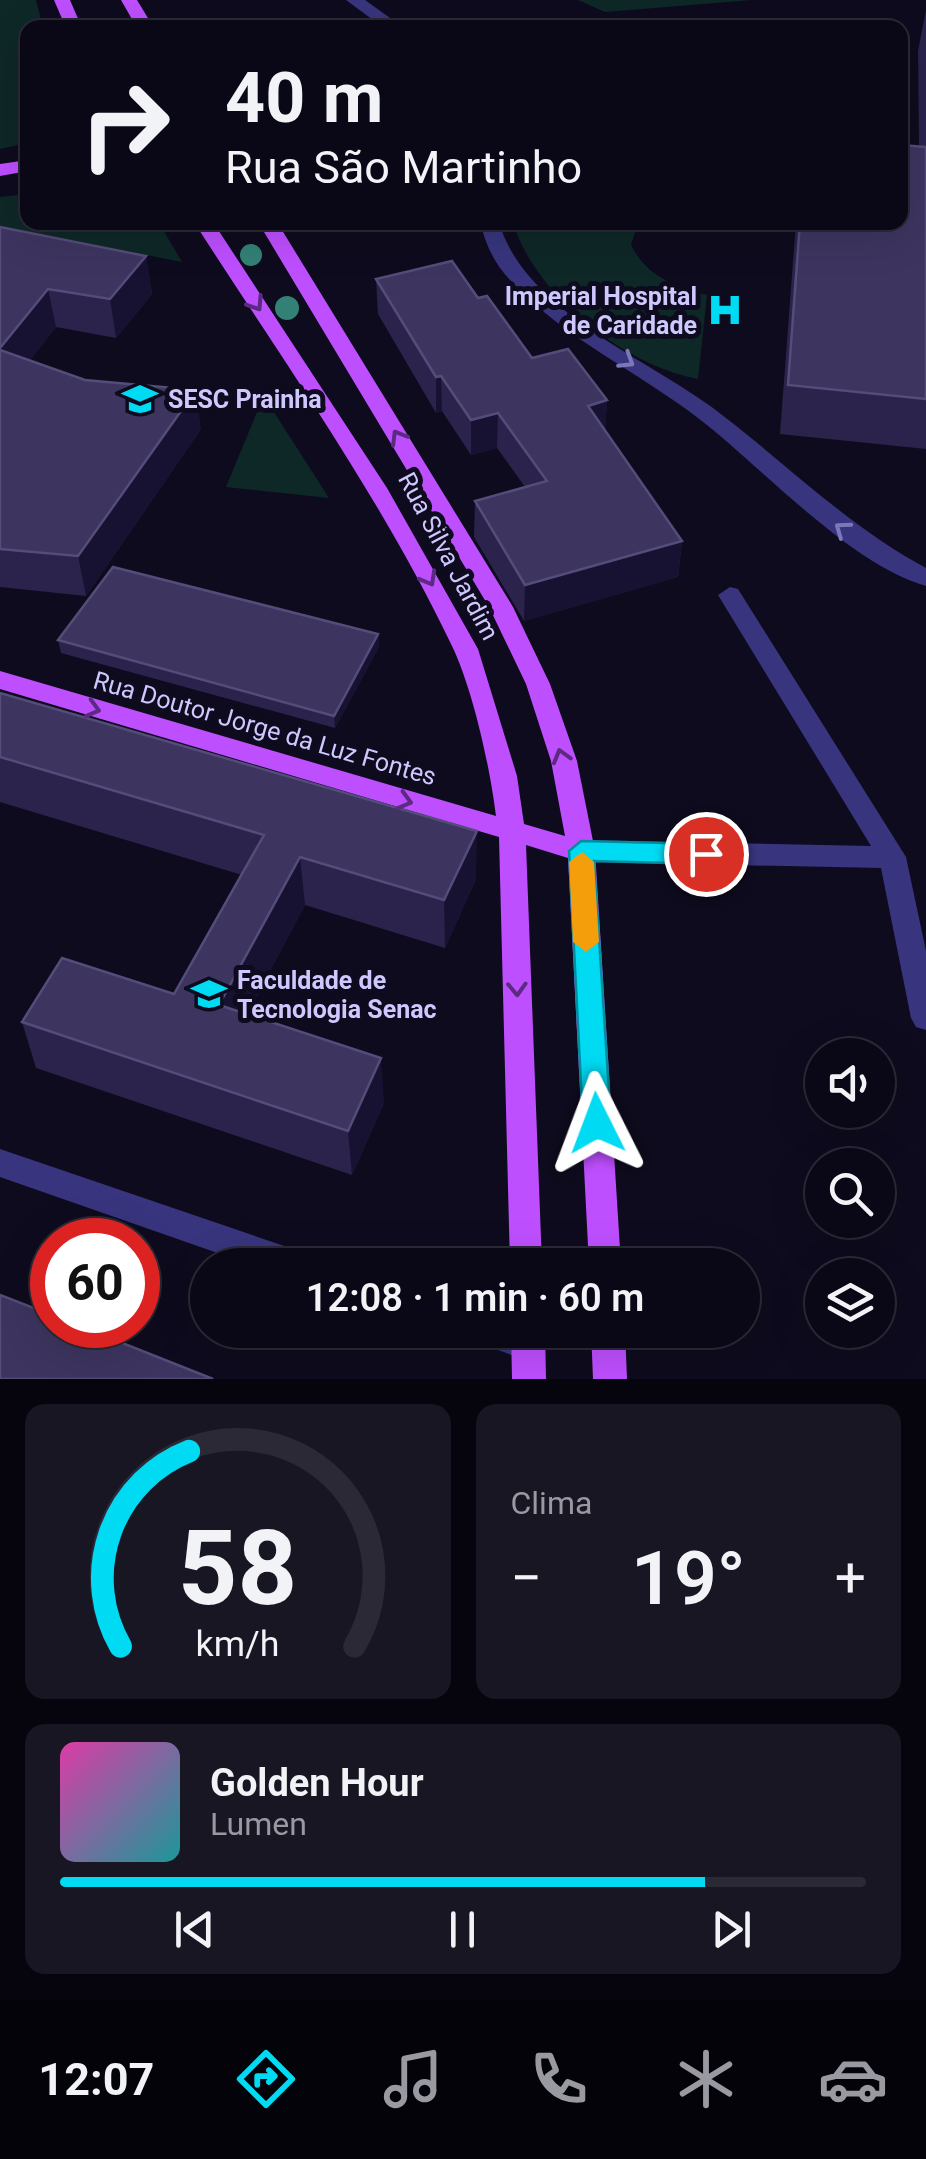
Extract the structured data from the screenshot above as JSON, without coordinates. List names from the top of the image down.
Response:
{
  "streets": {
    "main road": ["Rua Silva Jardim", "Rua Doutor Jorge da Luz Fontes"]
  },
  "crossings": [
    ["Rua Silva Jardim", "Rua Doutor Jorge da Luz Fontes"]
  ],
  "one_way": ["Rua Doutor Jorge da Luz Fontes"],
  "places": {
    "hospital": ["Imperial Hospital de Caridade"],
    "school or university": ["SESC Prainha", "Faculdade de Tecnologia Senac"]
  },
  "page": {
    "turn": ["40 m", "Rua São Martinho"],
    "limit": "60",
    "trip": "12:08 · 1 min · 60 m",
    "tile": "Clima",
    "heat": ["−", "19°", "+"],
    "song": ["Golden Hour", "Lumen"],
    "tabs": "12:07",
    "gauge": ["58", "km/h"]
  }
}
